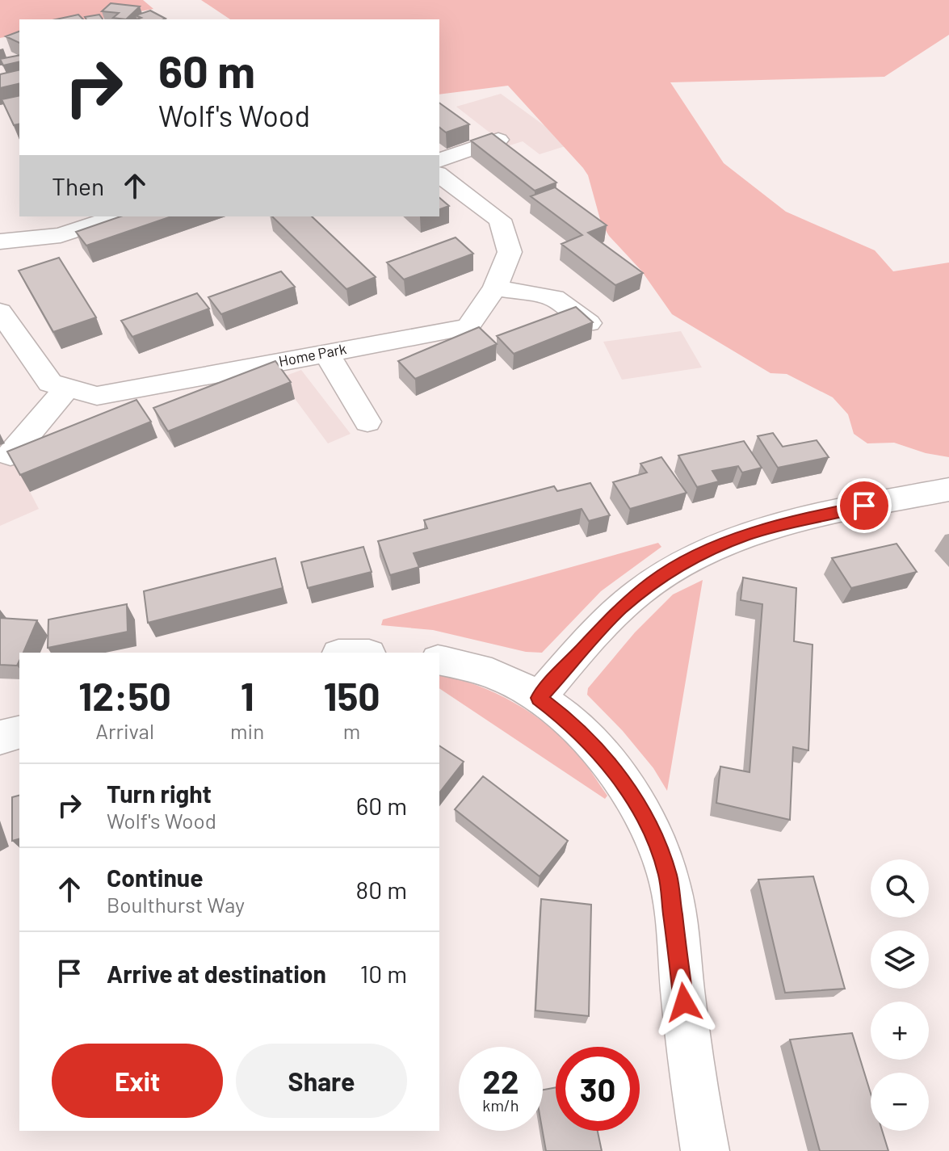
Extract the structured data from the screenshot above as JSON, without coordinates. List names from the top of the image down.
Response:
{
  "streets": {
    "street": ["Home Park"]
  },
  "page": {
    "turn": ["60 m", "Wolf's Wood"],
    "then": "Then",
    "eta": [
      "12:50",
      "Arrival",
      "1",
      "min",
      "150",
      "m"
    ],
    "list": [
      {
        "name": "Turn right",
        "note": "Wolf's Wood",
        "value": "60 m"
      },
      {
        "name": "Continue",
        "note": "Boulthurst Way",
        "value": "80 m"
      },
      {
        "name": "Arrive at destination",
        "value": "10 m"
      }
    ],
    "map_buttons": ["+", "−"],
    "buttons": ["Exit", "Share"],
    "speed": "22 km/h",
    "limit": "30"
  }
}
